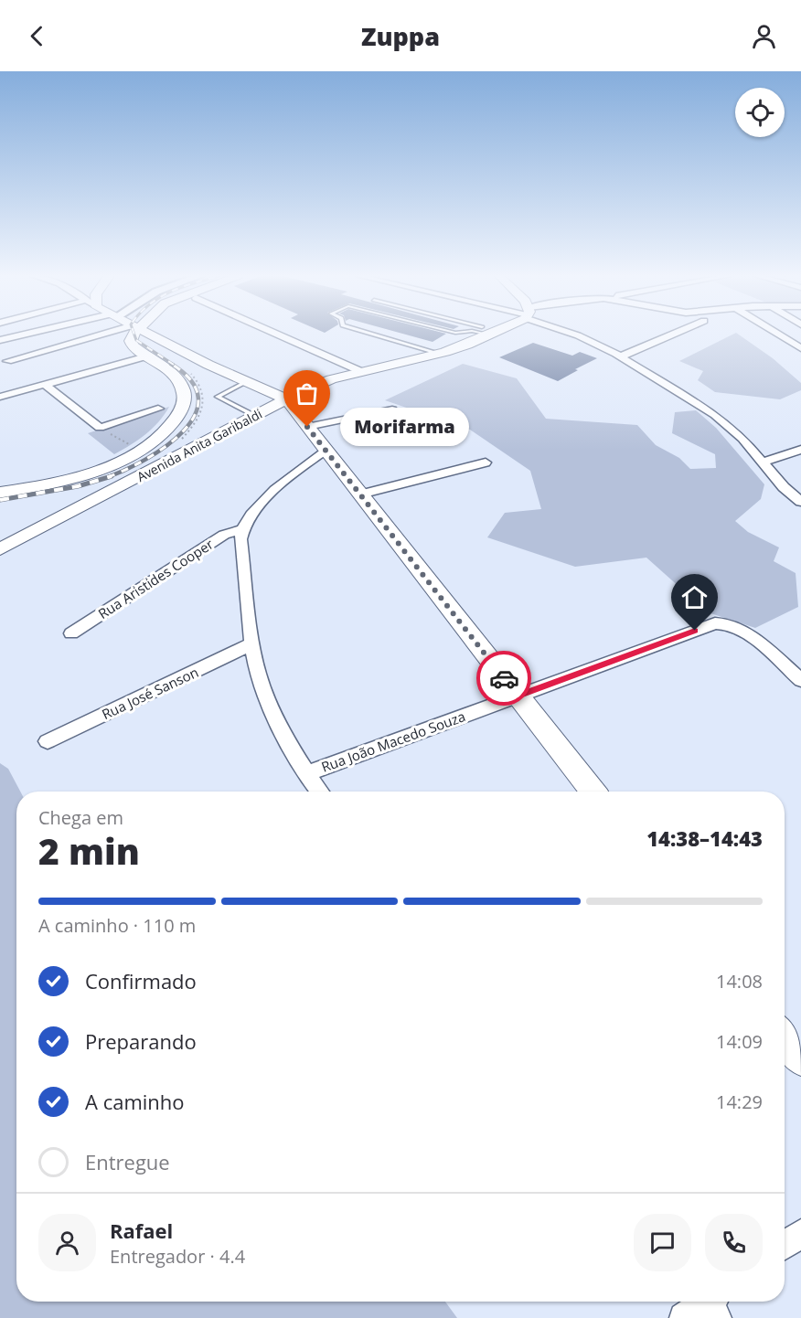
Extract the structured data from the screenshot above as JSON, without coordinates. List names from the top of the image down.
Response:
{
  "streets": {
    "main road": ["Avenida Anita Garibaldi"],
    "street": ["Rua Aristides Cooper", "Rua José Sanson", "Rua João Macedo Souza"]
  },
  "places": ["Morifarma"],
  "page": {
    "header": "Zuppa",
    "bubble": "Morifarma",
    "heading": ["2 min", "Chega em", "14:38–14:43"],
    "panel": ["Rafael", "Entregador · 4.4"],
    "bar": "A caminho · 110 m",
    "list": [
      ["Confirmado", "14:08"],
      ["Preparando", "14:09"],
      ["A caminho", "14:29"],
      "Entregue"
    ]
  }
}
